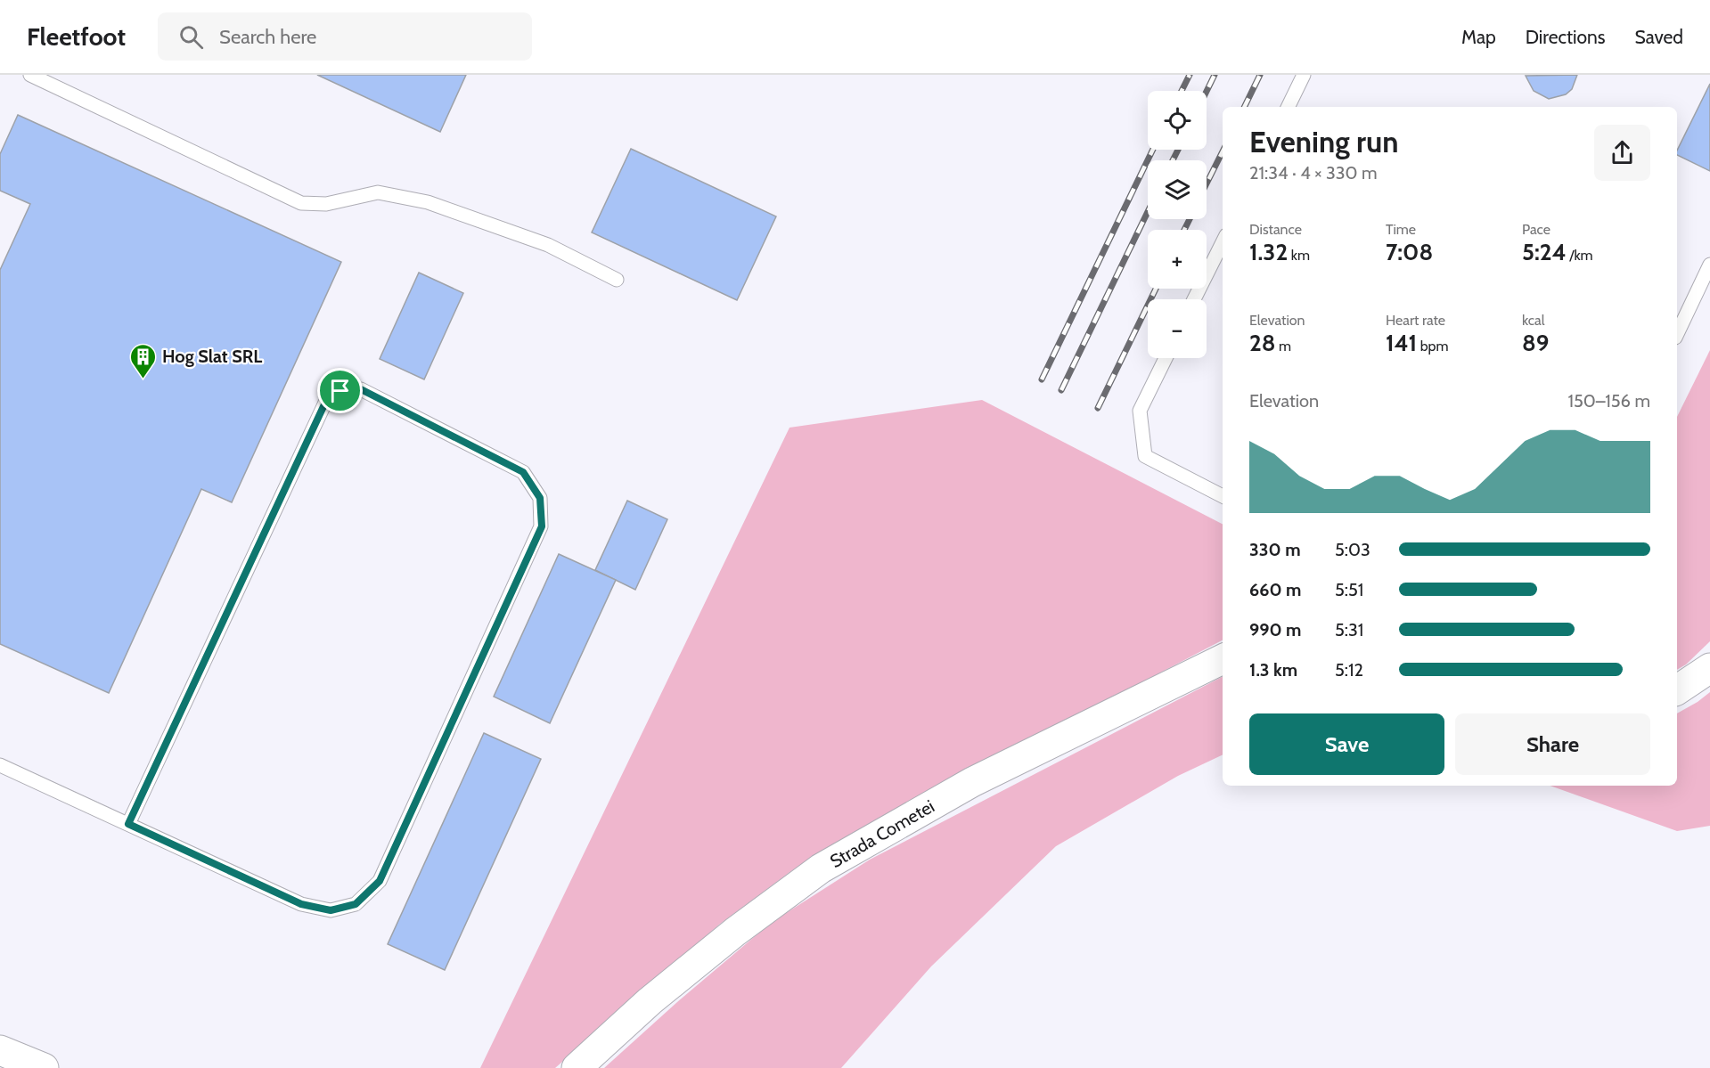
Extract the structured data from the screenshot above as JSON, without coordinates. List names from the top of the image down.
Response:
{
  "streets": {
    "street": ["Strada Cometei"]
  },
  "places": {
    "building": ["Hog Slat SRL"]
  },
  "page": {
    "header": "Fleetfoot",
    "search": "Search here",
    "nav": ["Map", "Directions", "Saved"],
    "map_buttons": ["+", "−"],
    "heading": ["Evening run", "21:34 · 4 × 330 m"],
    "stats": [
      ["Distance", "1.32 km"],
      ["Time", "7:08"],
      ["Pace", "5:24 /km"],
      ["Elevation", "28 m"],
      ["Heart rate", "141 bpm"],
      ["kcal", "89"]
    ],
    "chart": ["Elevation", "150–156 m"],
    "list": [
      {
        "name": "330 m",
        "note": "5:03"
      },
      {
        "name": "660 m",
        "note": "5:51"
      },
      {
        "name": "990 m",
        "note": "5:31"
      },
      {
        "name": "1.3 km",
        "note": "5:12"
      }
    ],
    "buttons": ["Save", "Share"]
  }
}
